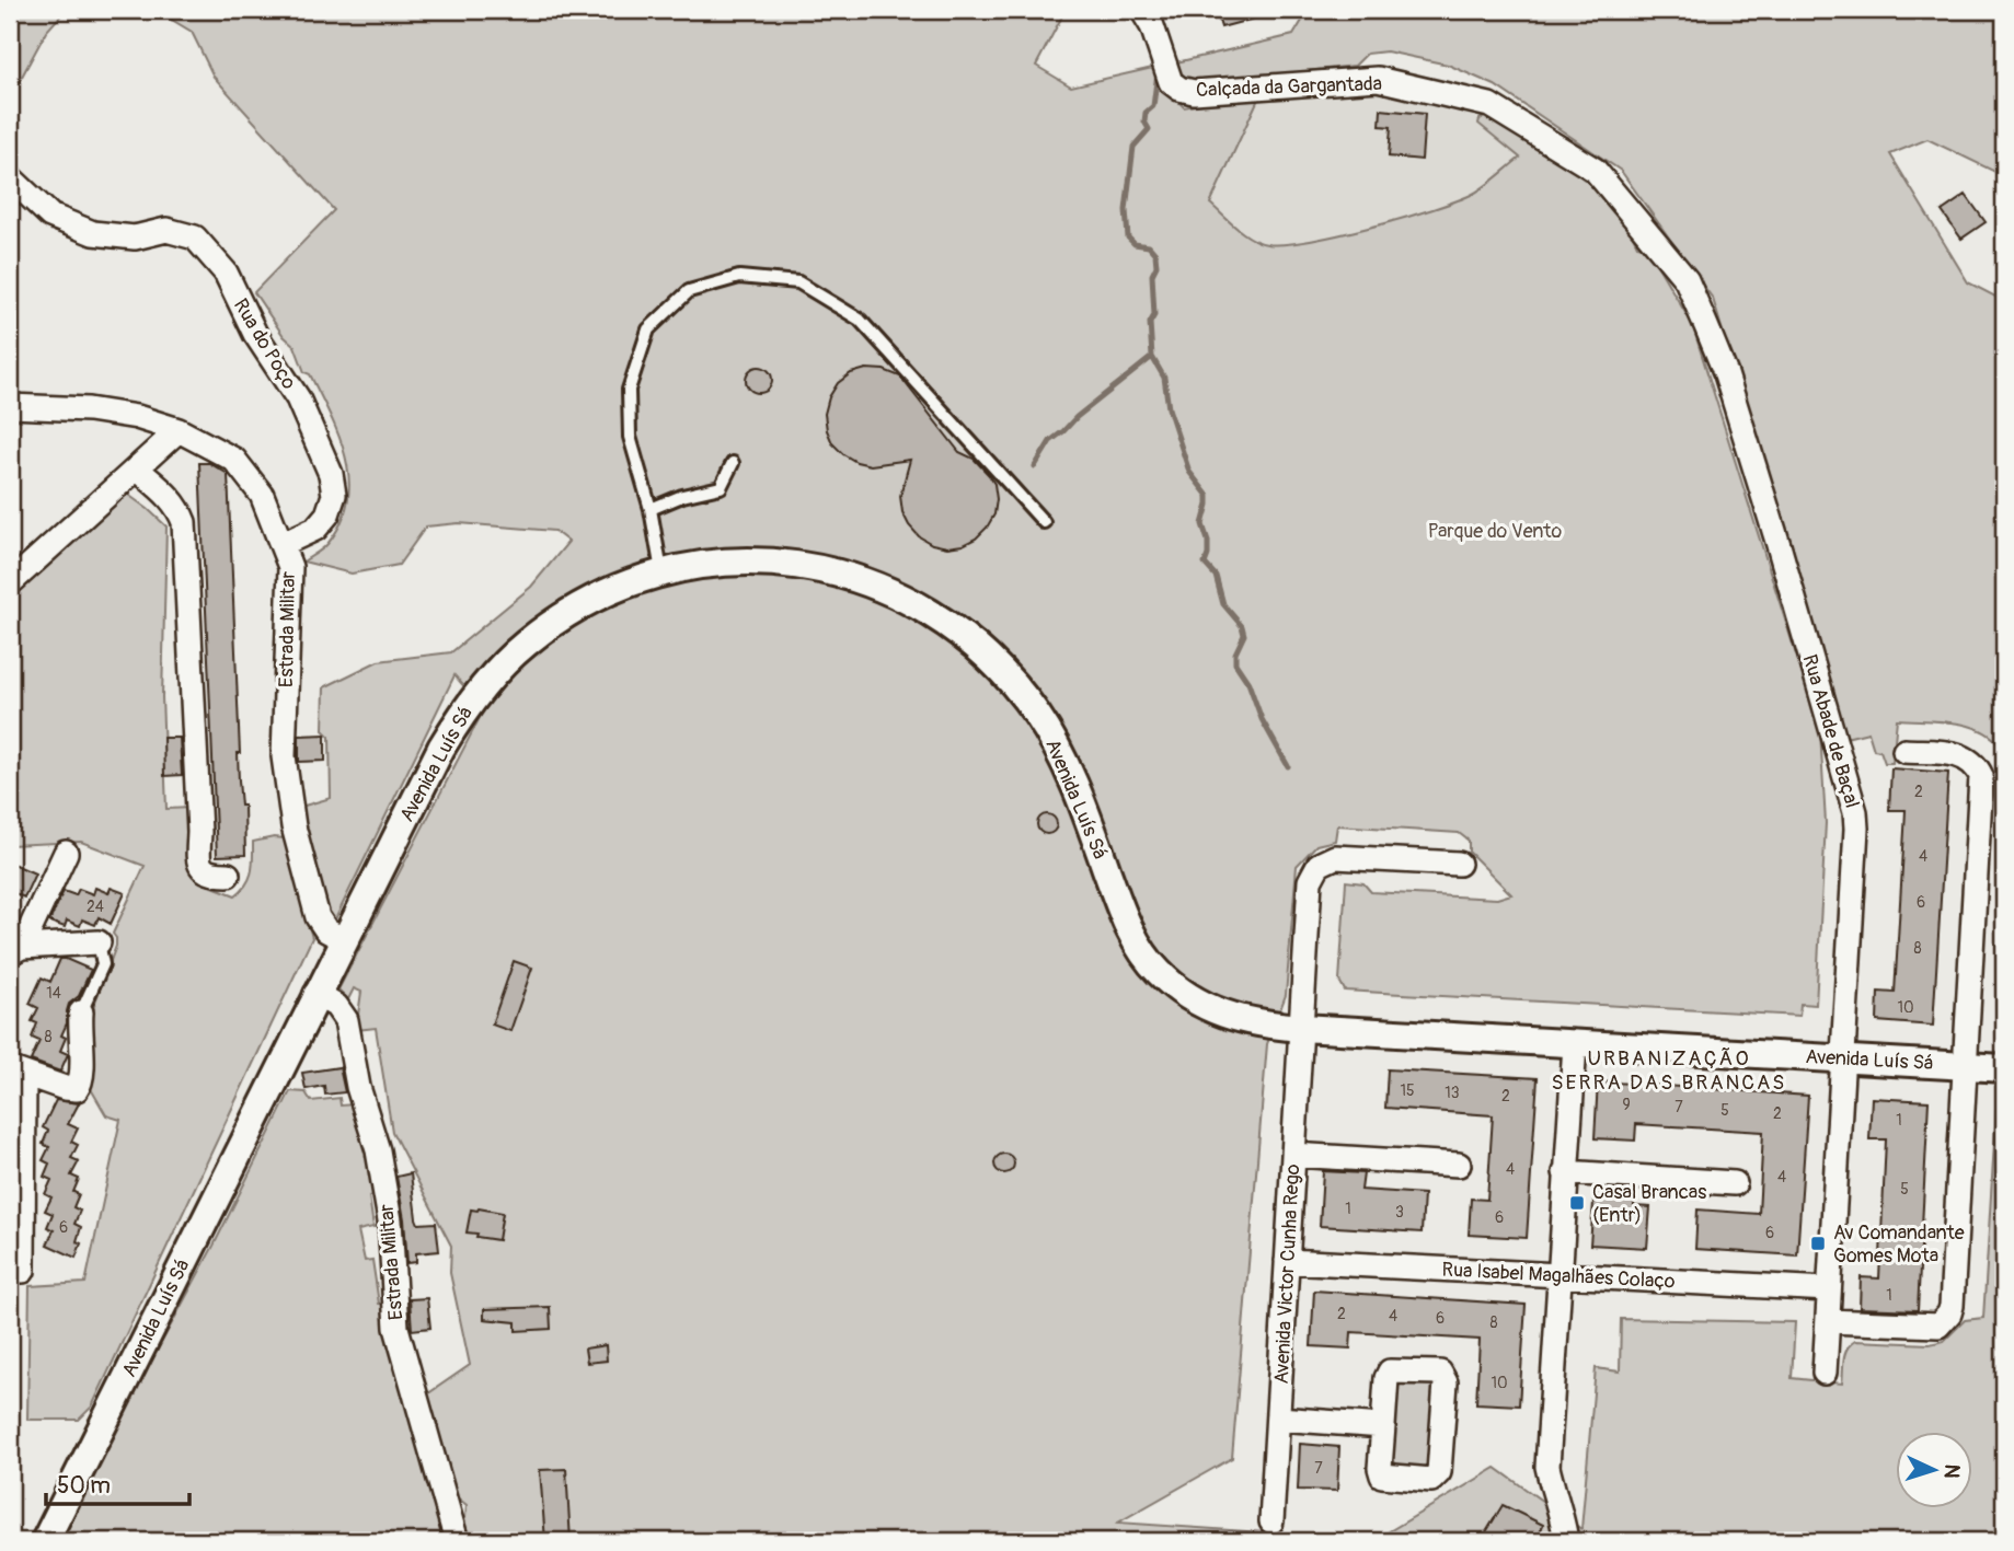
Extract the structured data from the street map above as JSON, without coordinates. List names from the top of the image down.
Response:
{
  "streets": {
    "street": [
      "Calçada da Gargantada",
      "Rua do Poço",
      "Estrada Militar",
      "Rua Abade de Baçal",
      "Avenida Luís Sá",
      "Avenida Victor Cunha Rego",
      "Rua Isabel Magalhães Colaço"
    ]
  },
  "crossings": [
    ["Calçada da Gargantada", "Rua Abade de Baçal"],
    ["Rua do Poço", "Estrada Militar"],
    ["Estrada Militar", "Avenida Luís Sá"],
    ["Rua Abade de Baçal", "Avenida Luís Sá"],
    ["Rua Abade de Baçal", "Rua Isabel Magalhães Colaço"],
    ["Avenida Luís Sá", "Avenida Victor Cunha Rego"],
    ["Avenida Victor Cunha Rego", "Rua Isabel Magalhães Colaço"]
  ],
  "districts": ["URBANIZAÇÃO SERRA DAS BRANCAS"],
  "parks": ["Parque do Vento"],
  "places": {
    "transit": ["Casal Brancas (Entr)", "Av Comandante Gomes Mota"]
  },
  "house_numbers": [
    "2",
    "4",
    "6",
    "24",
    "8",
    "14",
    "10",
    "8",
    "15",
    "13",
    "2",
    "9",
    "7",
    "5",
    "2",
    "1",
    "4",
    "4",
    "5",
    "1",
    "3",
    "6",
    "6",
    "6",
    "1",
    "2",
    "4",
    "6",
    "8",
    "10",
    "7"
  ],
  "scale_bar": "50 m",
  "north": "right"
}
